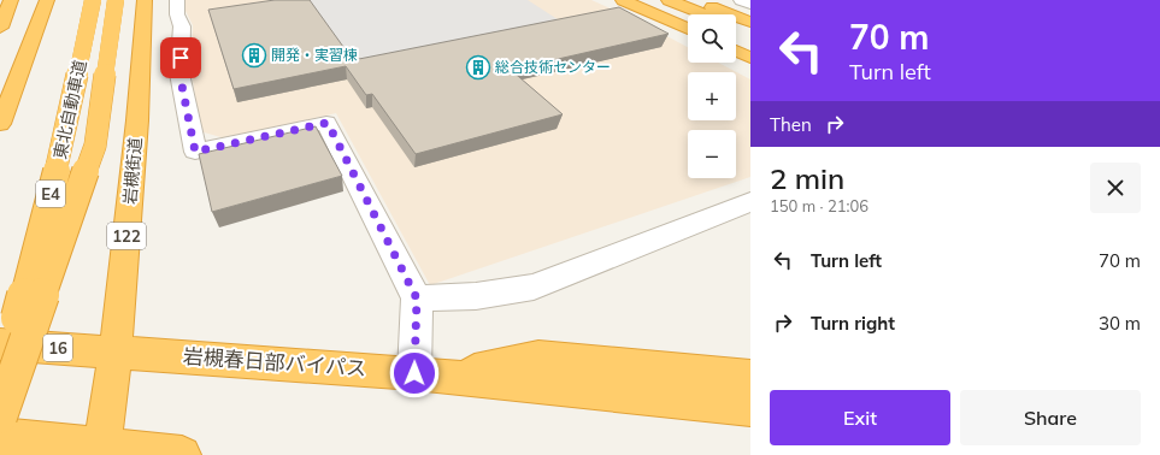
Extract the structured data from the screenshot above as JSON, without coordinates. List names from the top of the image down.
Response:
{
  "streets": {
    "highway": [
      "東北自動車道",
      "岩槻街道",
      "E4",
      "122",
      "16",
      "岩槻春日部バイパス"
    ]
  },
  "crossings": [
    ["岩槻街道", "岩槻春日部バイパス"]
  ],
  "places": {
    "building": ["開発・実習棟", "総合技術センター"]
  },
  "page": {
    "turn": ["70 m", "Turn left"],
    "map_buttons": ["+", "−"],
    "then": "Then",
    "heading": ["2 min", "150 m · 21:06"],
    "list": [
      {
        "name": "Turn left",
        "value": "70 m"
      },
      {
        "name": "Turn right",
        "value": "30 m"
      }
    ],
    "buttons": ["Exit", "Share"]
  }
}
